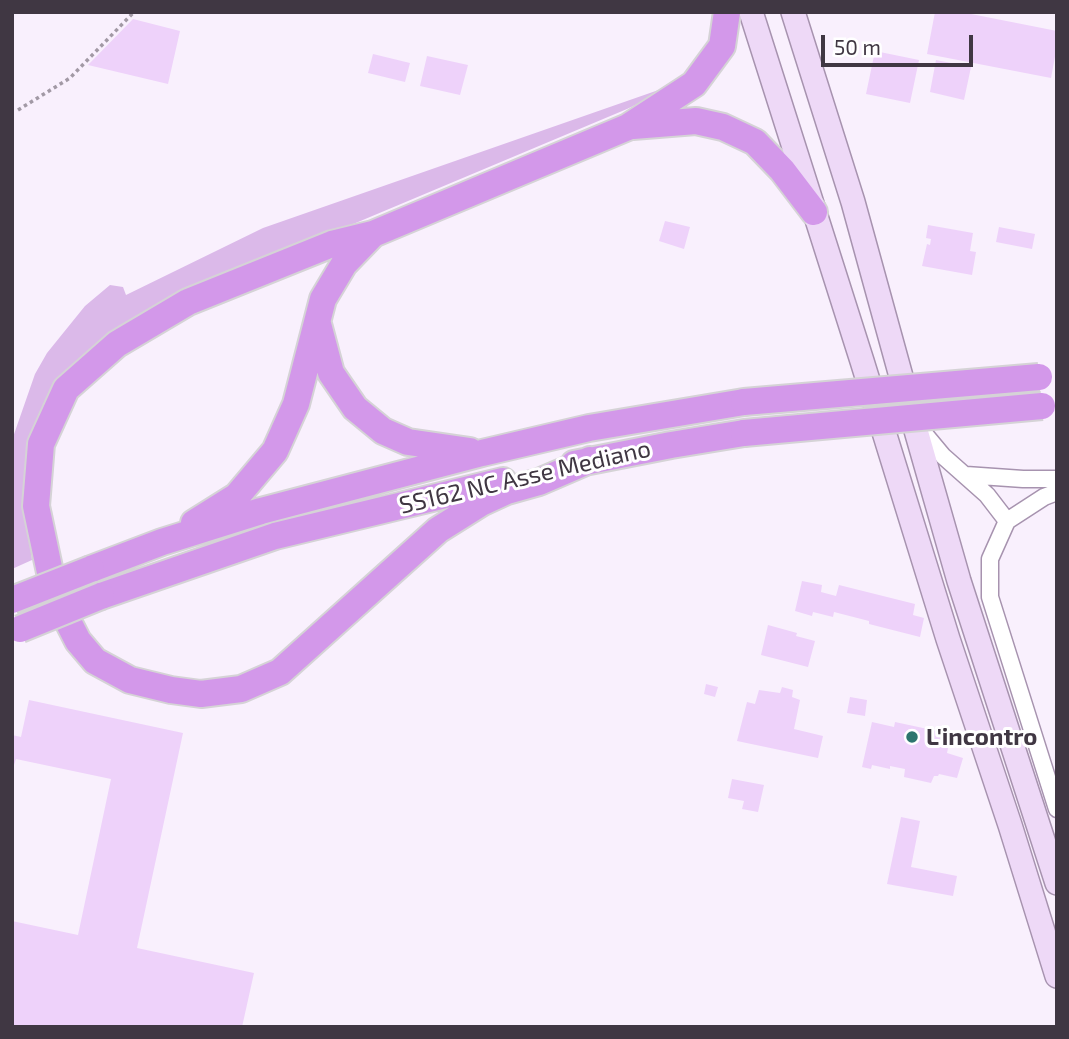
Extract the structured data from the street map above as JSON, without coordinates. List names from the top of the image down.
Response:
{
  "streets": {
    "highway": ["SS162 NC Asse Mediano"]
  },
  "places": ["L'incontro"],
  "scale_bar": "50 m"
}
